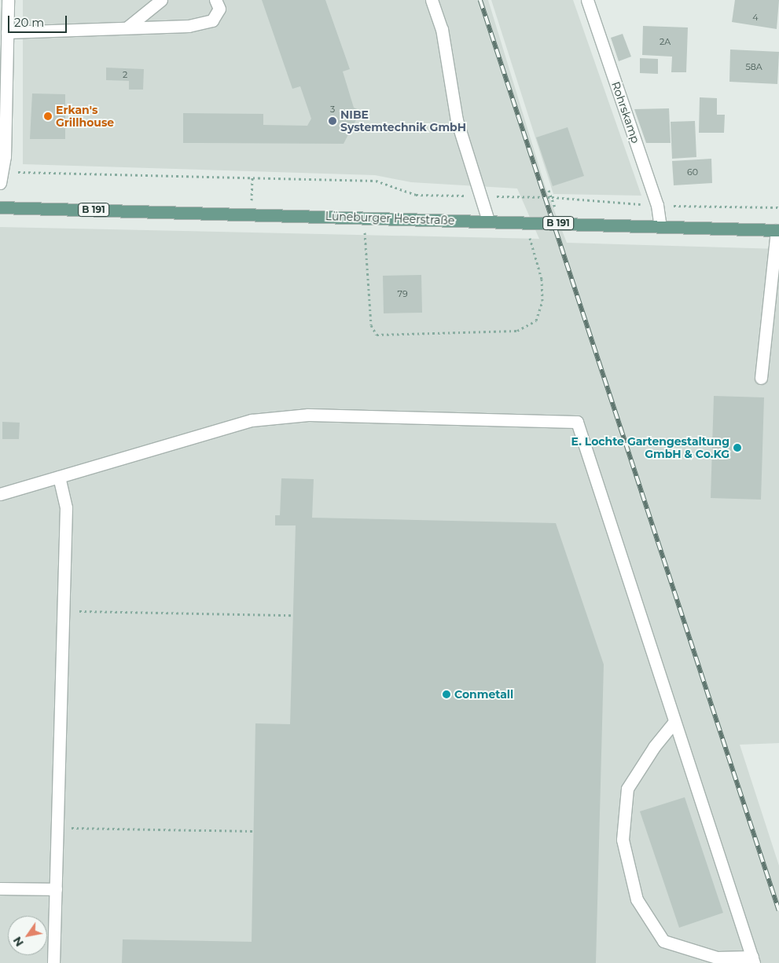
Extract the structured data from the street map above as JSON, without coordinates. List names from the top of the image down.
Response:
{
  "streets": {
    "main road": ["B 191", "Lüneburger Heerstraße"],
    "street": ["Rohrskamp"]
  },
  "crossings": [
    ["Rohrskamp", "Lüneburger Heerstraße"]
  ],
  "places": [
    "Erkan's Grillhouse",
    "NIBE Systemtechnik GmbH",
    "E. Lochte Gartengestaltung GmbH & Co.KG",
    "Conmetall"
  ],
  "house_numbers": [
    "4",
    "2A",
    "58A",
    "2",
    "3",
    "60",
    "79"
  ],
  "scale_bar": "20 m",
  "north": "bottom left"
}
